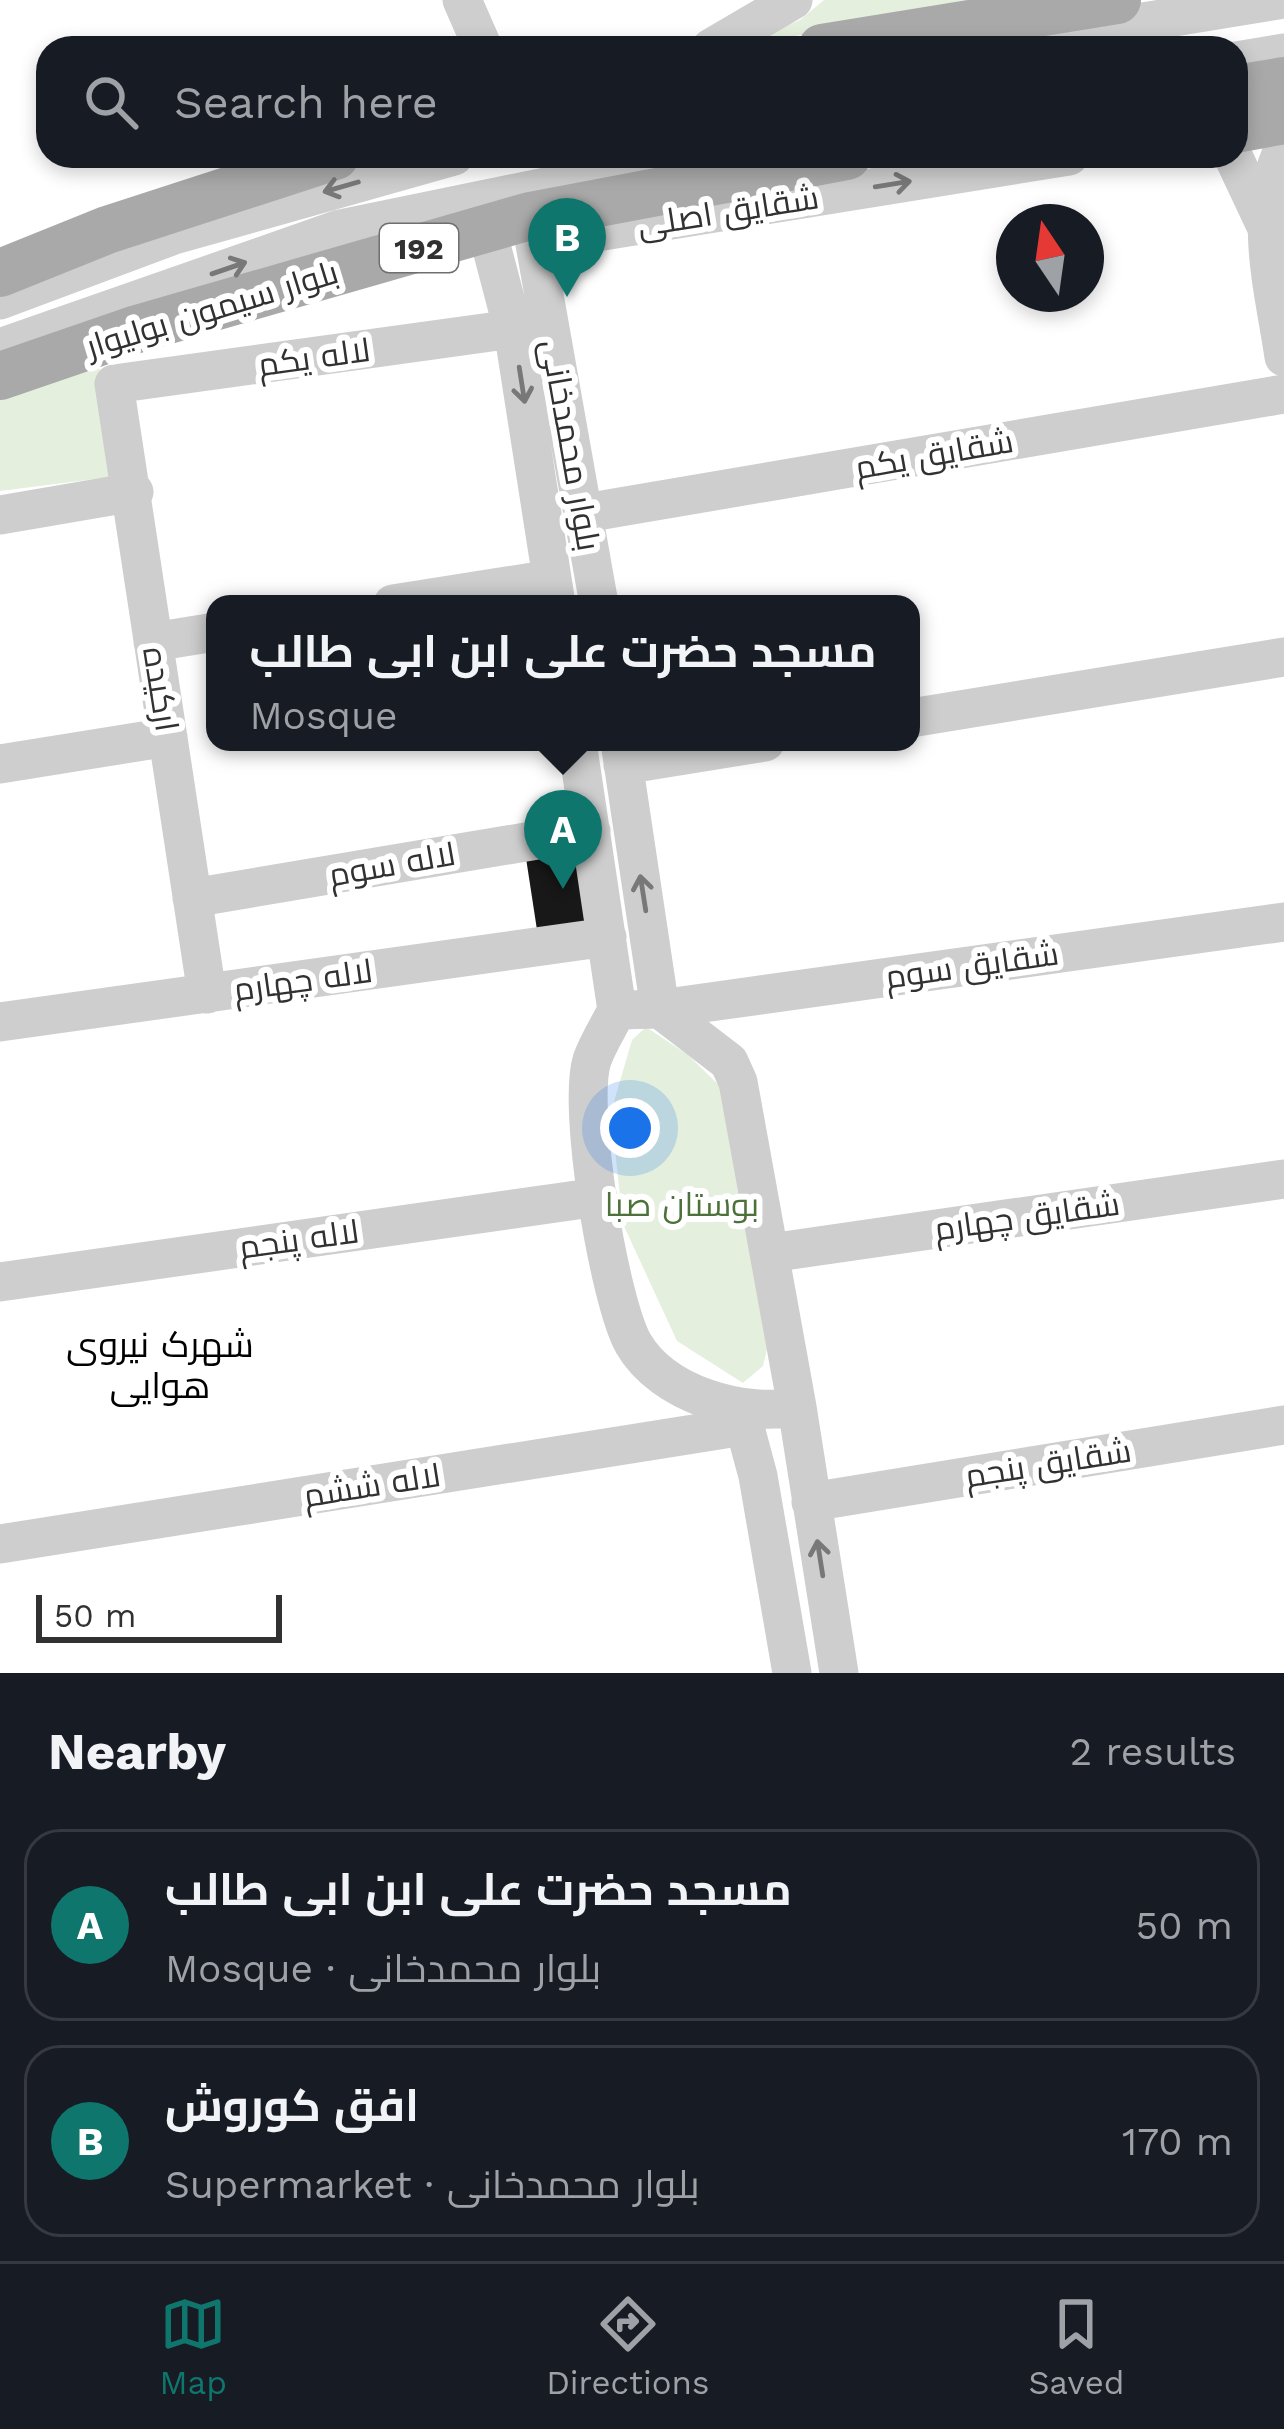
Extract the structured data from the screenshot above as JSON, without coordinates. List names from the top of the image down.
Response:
{
  "streets": {
    "main road": ["192", "بلوار سیمون بولیوار"],
    "street": [
      "شقایق اصلی",
      "لاله یکم",
      "بلوار محمدخانی",
      "شقایق یکم",
      "ارکیده",
      "لاله سوم",
      "شقایق سوم",
      "لاله چهارم",
      "شقایق چهارم",
      "لاله پنجم",
      "شقایق پنجم",
      "لاله ششم"
    ]
  },
  "crossings": [
    ["شقایق اصلی", "بلوار سیمون بولیوار"],
    ["شقایق اصلی", "بلوار محمدخانی"],
    ["بلوار سیمون بولیوار", "بلوار محمدخانی"],
    ["لاله یکم", "بلوار محمدخانی"],
    ["لاله یکم", "ارکیده"],
    ["بلوار محمدخانی", "شقایق یکم"],
    ["ارکیده", "لاله سوم"],
    ["ارکیده", "لاله چهارم"]
  ],
  "districts": ["شهرک نیروی هوایی"],
  "parks": ["بوستان صبا"],
  "scale_bar": "50 m",
  "north": "top",
  "page": {
    "search": "Search here",
    "pins": ["B", "A"],
    "popup": ["مسجد حضرت علی ابن ابی طالب", "Mosque"],
    "scale": "50 m",
    "heading": ["Nearby", "2 results"],
    "list": [
      {
        "mark": "A",
        "name": "مسجد حضرت علی ابن ابی طالب",
        "note": "Mosque · بلوار محمدخانی",
        "value": "50 m"
      },
      {
        "mark": "B",
        "name": "افق کوروش",
        "note": "Supermarket · بلوار محمدخانی",
        "value": "170 m"
      }
    ],
    "nav": ["Map", "Directions", "Saved"]
  }
}
